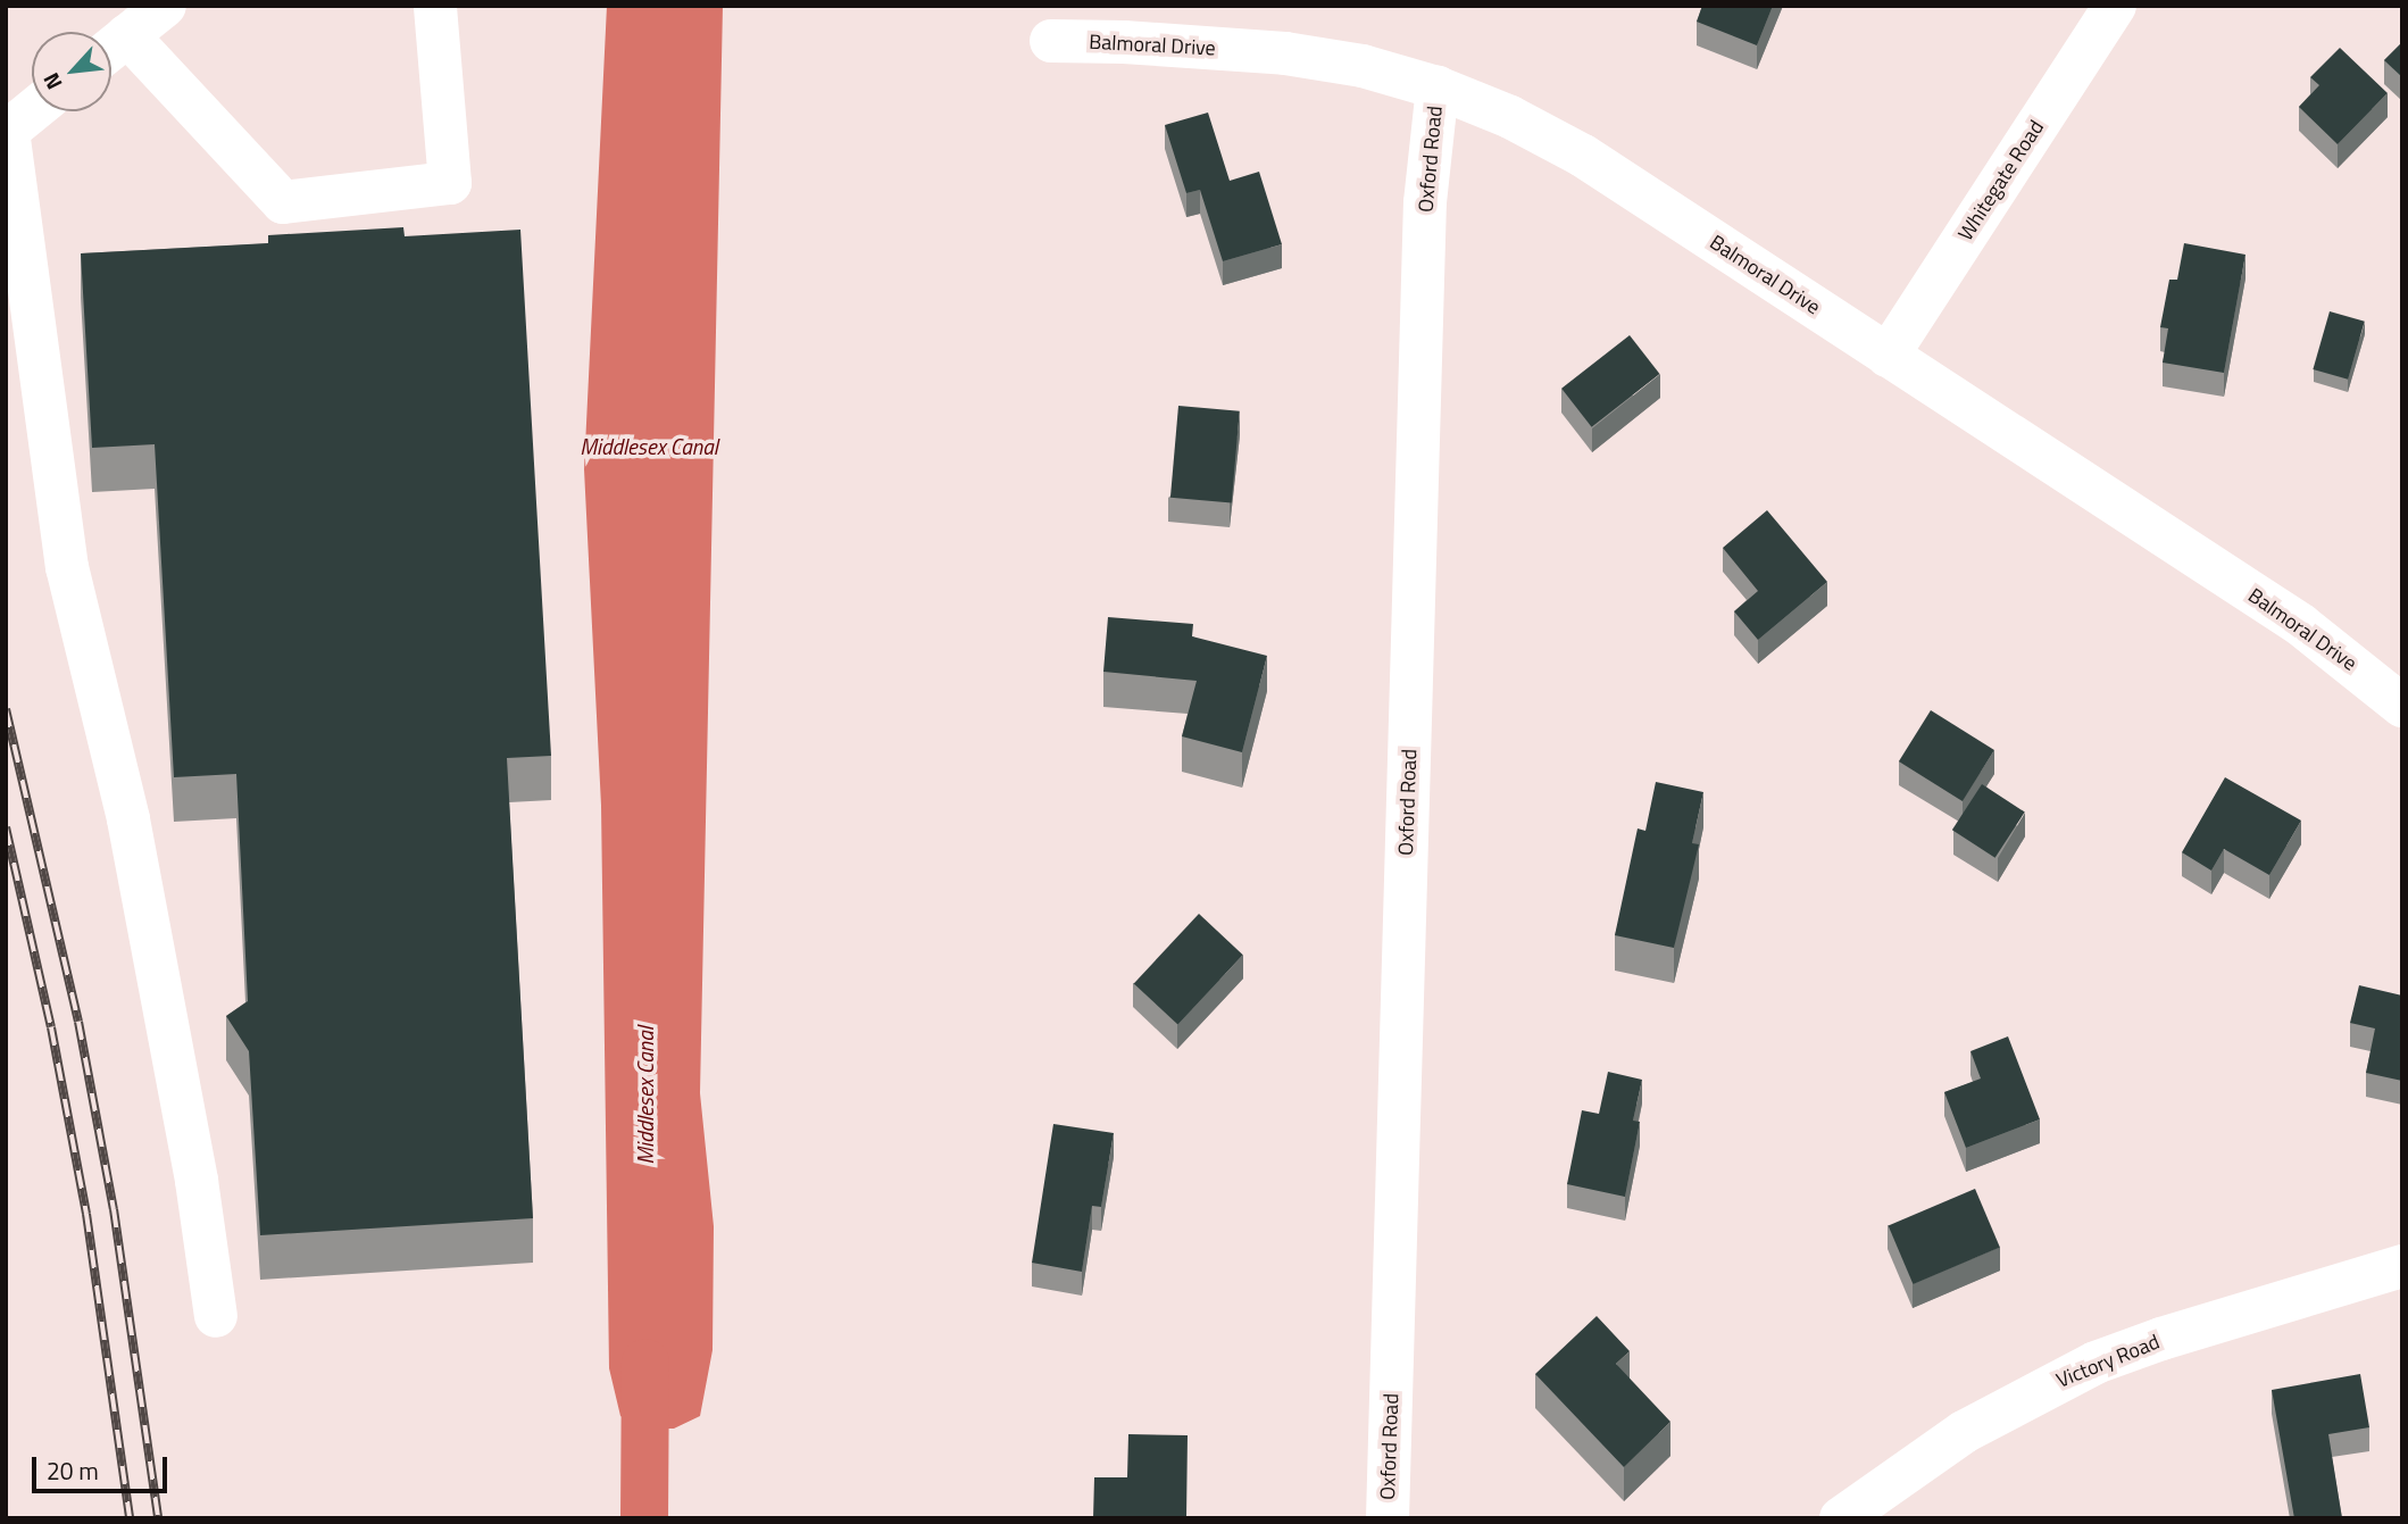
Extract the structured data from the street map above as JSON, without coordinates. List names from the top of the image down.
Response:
{
  "streets": {
    "street": [
      "Balmoral Drive",
      "Oxford Road",
      "Whitegate Road",
      "Victory Road"
    ]
  },
  "crossings": [
    ["Balmoral Drive", "Oxford Road"],
    ["Balmoral Drive", "Whitegate Road"]
  ],
  "water": ["Middlesex Canal"],
  "scale_bar": "20 m",
  "north": "bottom left"
}
